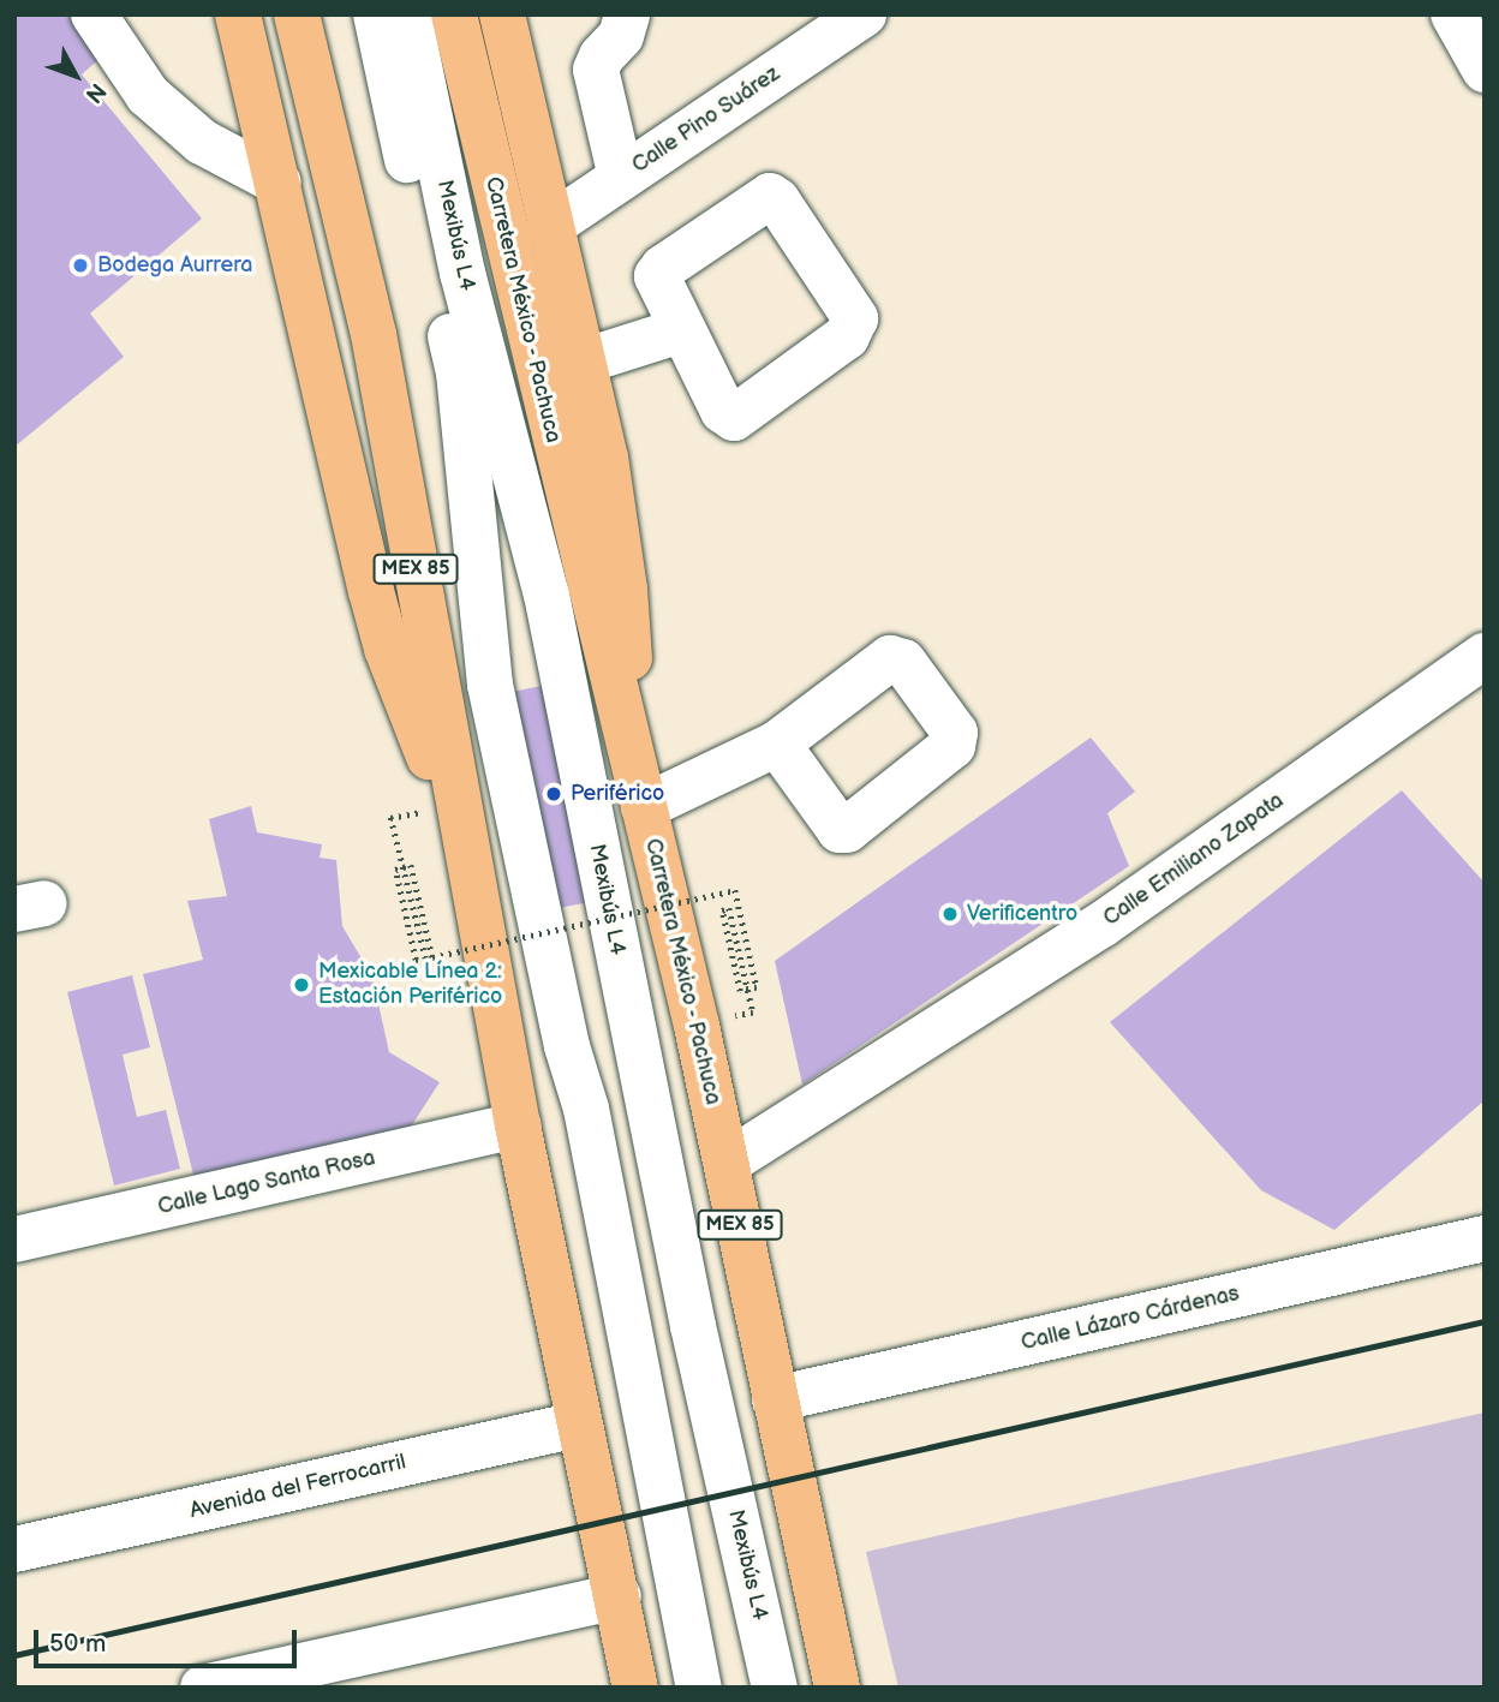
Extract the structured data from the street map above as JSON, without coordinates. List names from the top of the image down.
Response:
{
  "streets": {
    "highway": ["Carretera México - Pachuca", "MEX 85"],
    "street": [
      "Calle Pino Suárez",
      "Mexibús L4",
      "Calle Emiliano Zapata",
      "Calle Lago Santa Rosa",
      "Calle Lázaro Cárdenas",
      "Avenida del Ferrocarril"
    ]
  },
  "crossings": [
    ["Carretera México - Pachuca", "Calle Emiliano Zapata"],
    ["Carretera México - Pachuca", "Calle Lázaro Cárdenas"],
    ["MEX 85", "Calle Lago Santa Rosa"],
    ["MEX 85", "Avenida del Ferrocarril"]
  ],
  "places": [
    "Bodega Aurrera",
    "Periférico",
    "Verificentro",
    "Mexicable Línea 2: Estación Periférico"
  ],
  "scale_bar": "50 m",
  "north": "bottom right"
}
